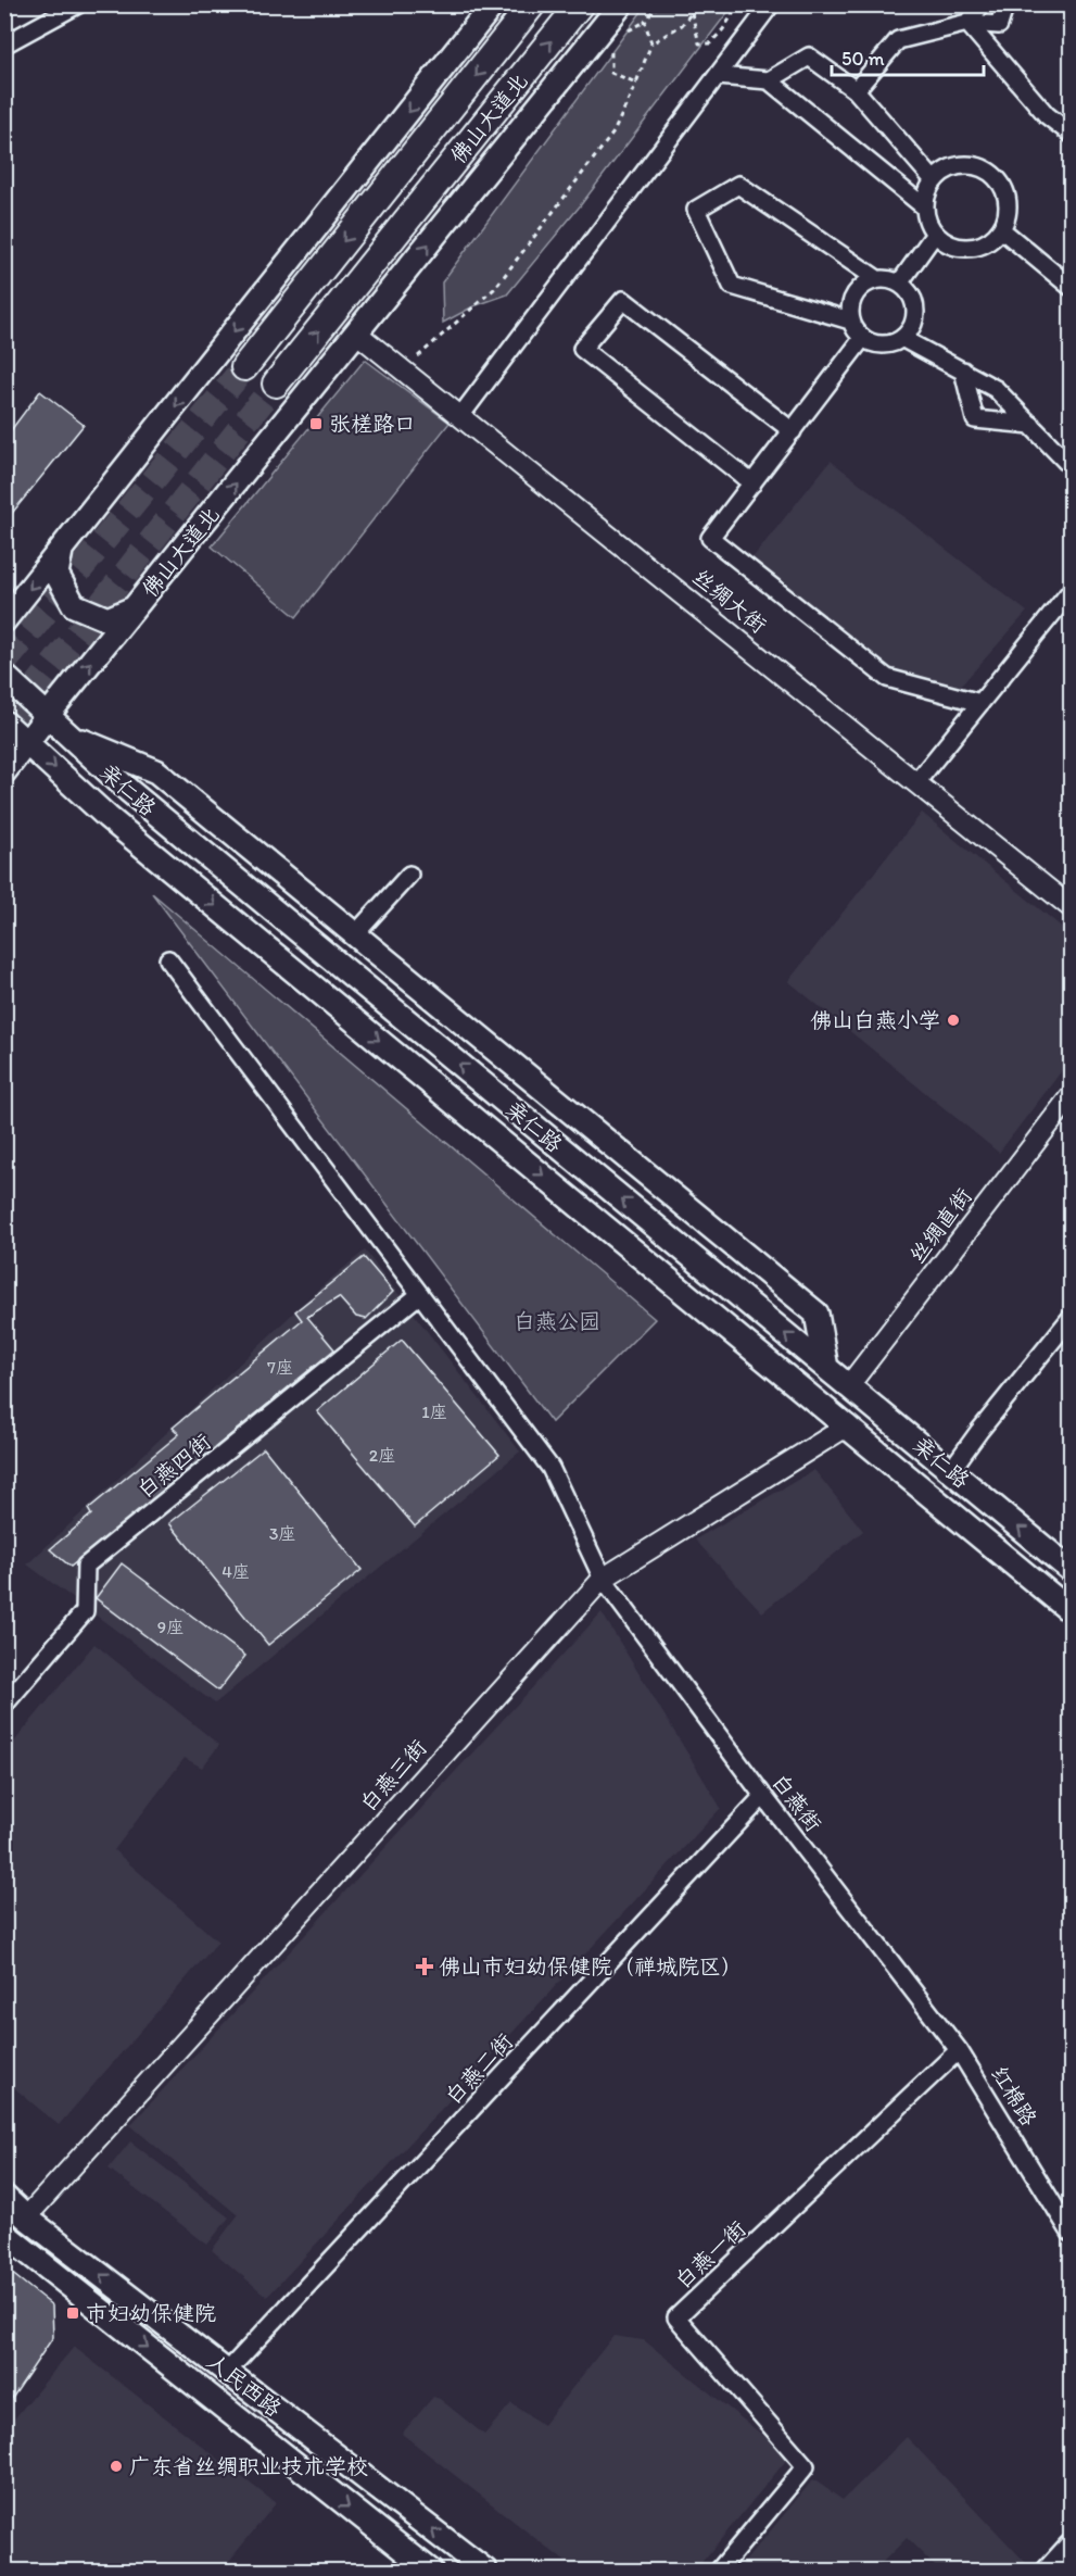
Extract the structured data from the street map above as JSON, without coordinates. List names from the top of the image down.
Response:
{
  "streets": {
    "highway": ["佛山大道北"],
    "main road": ["亲仁路", "人民西路"],
    "street": [
      "丝绸大街",
      "丝绸直街",
      "白燕四街",
      "白燕三街",
      "白燕街",
      "白燕二街",
      "红棉路",
      "白燕一街"
    ]
  },
  "crossings": [
    ["佛山大道北", "丝绸大街"],
    ["佛山大道北", "亲仁路"],
    ["亲仁路", "丝绸直街"],
    ["亲仁路", "白燕三街"],
    ["白燕四街", "白燕街"],
    ["白燕三街", "白燕街"],
    ["白燕三街", "人民西路"],
    ["白燕街", "白燕二街"],
    ["白燕街", "红棉路"],
    ["白燕街", "白燕一街"],
    ["白燕二街", "人民西路"],
    ["红棉路", "白燕一街"]
  ],
  "parks": ["白燕公园"],
  "places": {
    "transit": ["张槎路口", "市妇幼保健院"],
    "other": ["佛山白燕小学", "广东省丝绸职业技术学校"],
    "health": ["佛山市妇幼保健院（禅城院区）"]
  },
  "house_numbers": [
    "7座",
    "1座",
    "2座",
    "3座",
    "4座",
    "9座"
  ],
  "scale_bar": "50 m"
}
